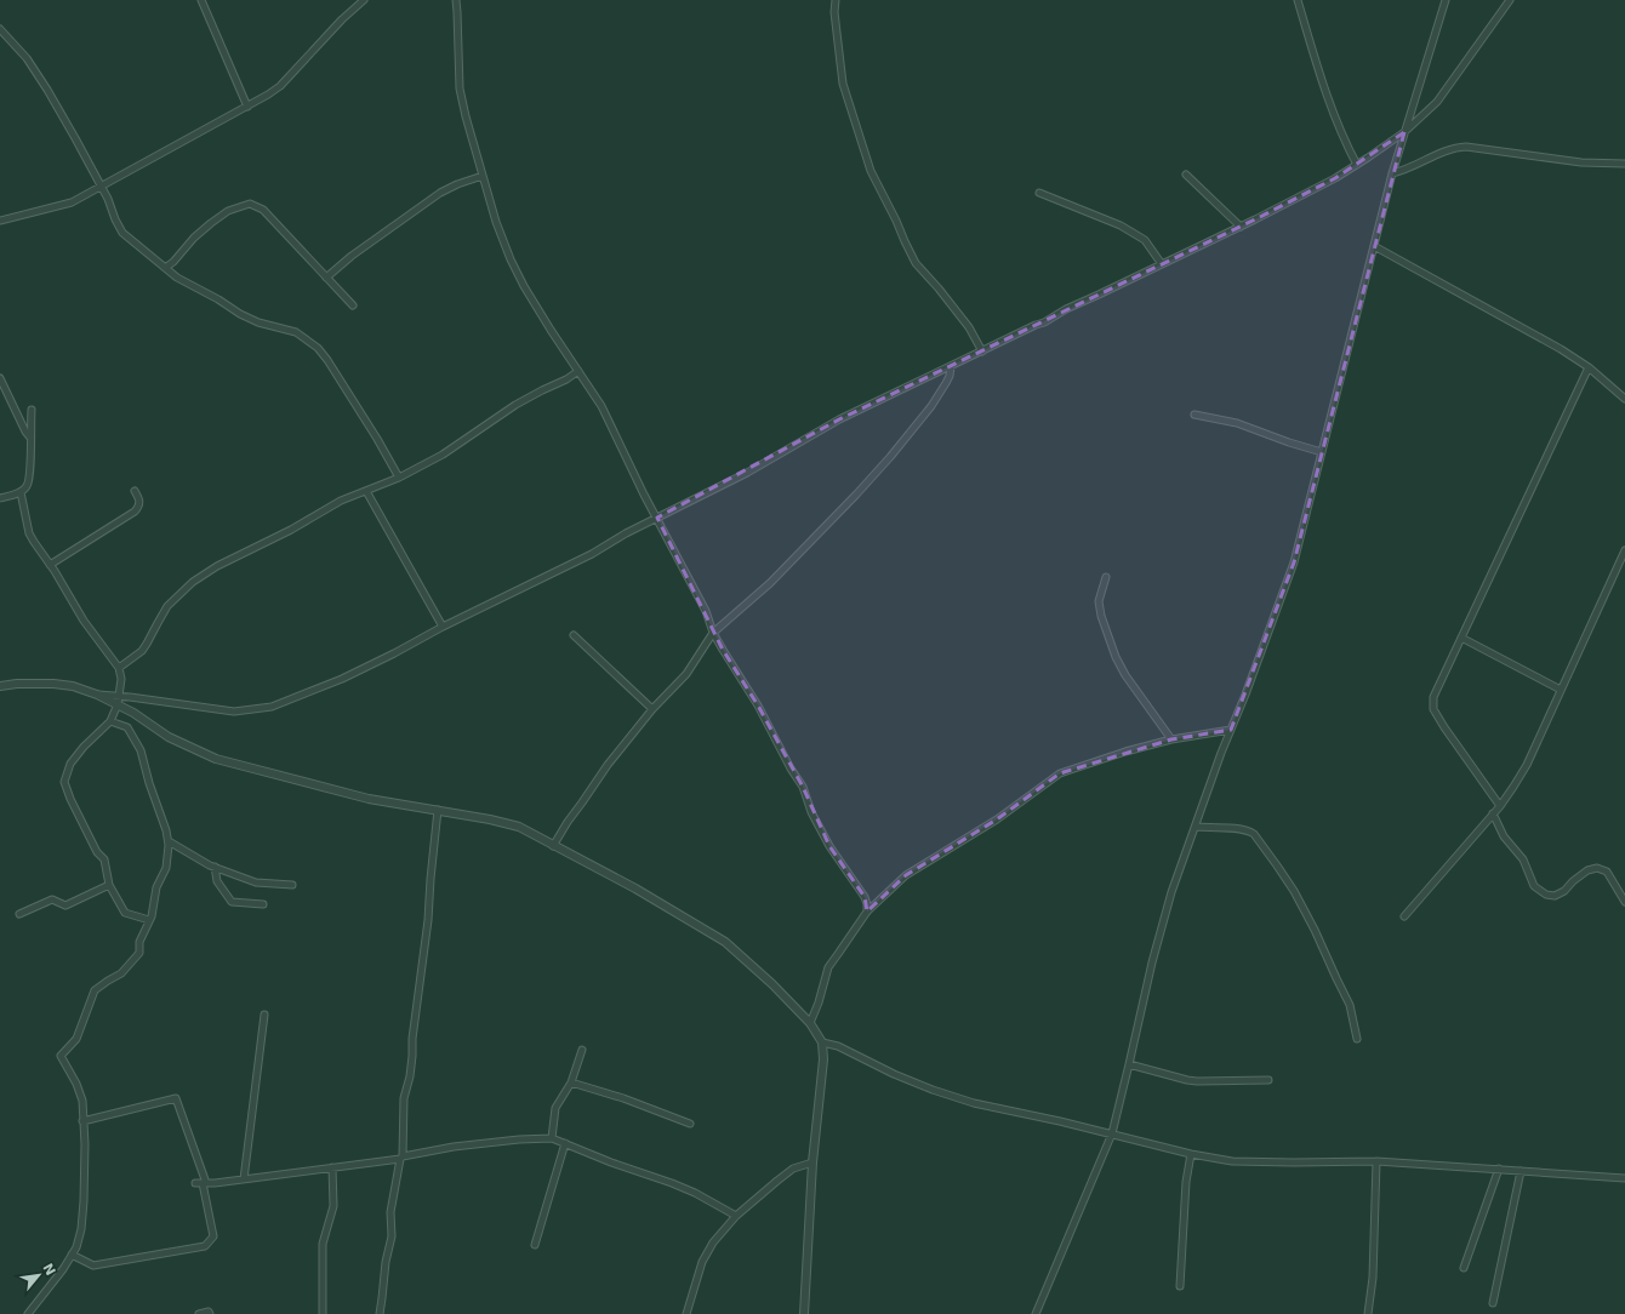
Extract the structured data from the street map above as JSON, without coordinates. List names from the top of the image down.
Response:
{
  "north": "top right"
}
